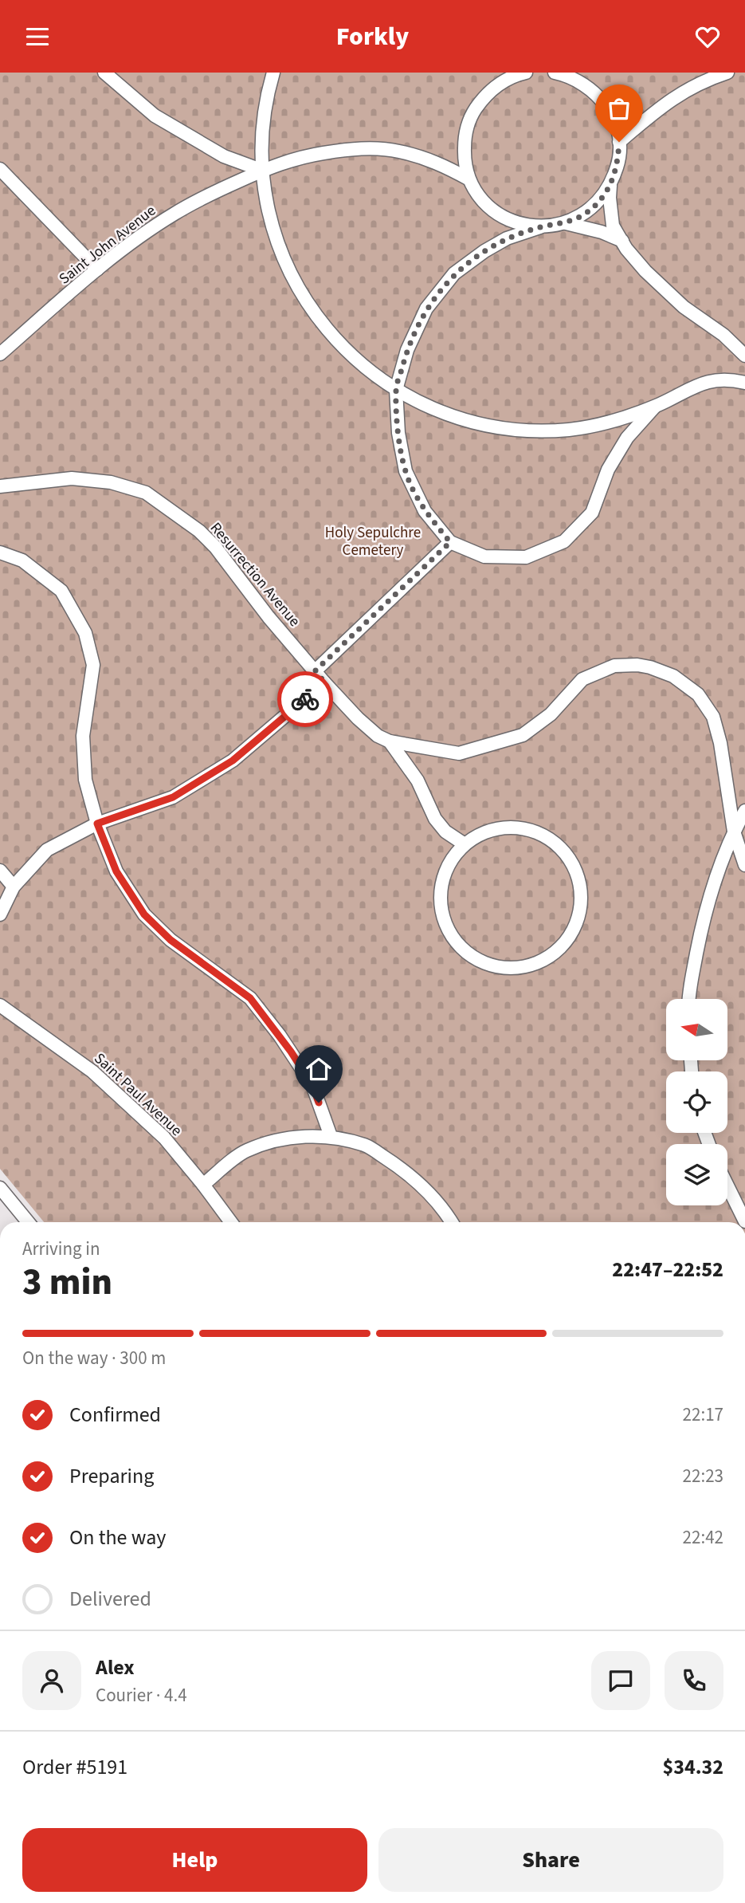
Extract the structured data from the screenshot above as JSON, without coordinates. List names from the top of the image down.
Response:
{
  "streets": {
    "street": ["Saint John Avenue", "Resurrection Avenue", "Saint Paul Avenue"]
  },
  "parks": ["Holy Sepulchre Cemetery"],
  "north": "left",
  "page": {
    "header": "Forkly",
    "heading": ["3 min", "Arriving in", "22:47–22:52"],
    "panel": [
      "Alex",
      "Courier · 4.4",
      "Order #5191",
      "$34.32"
    ],
    "bar": "On the way · 300 m",
    "list": [
      ["Confirmed", "22:17"],
      ["Preparing", "22:23"],
      ["On the way", "22:42"],
      "Delivered"
    ],
    "buttons": ["Help", "Share"]
  }
}
